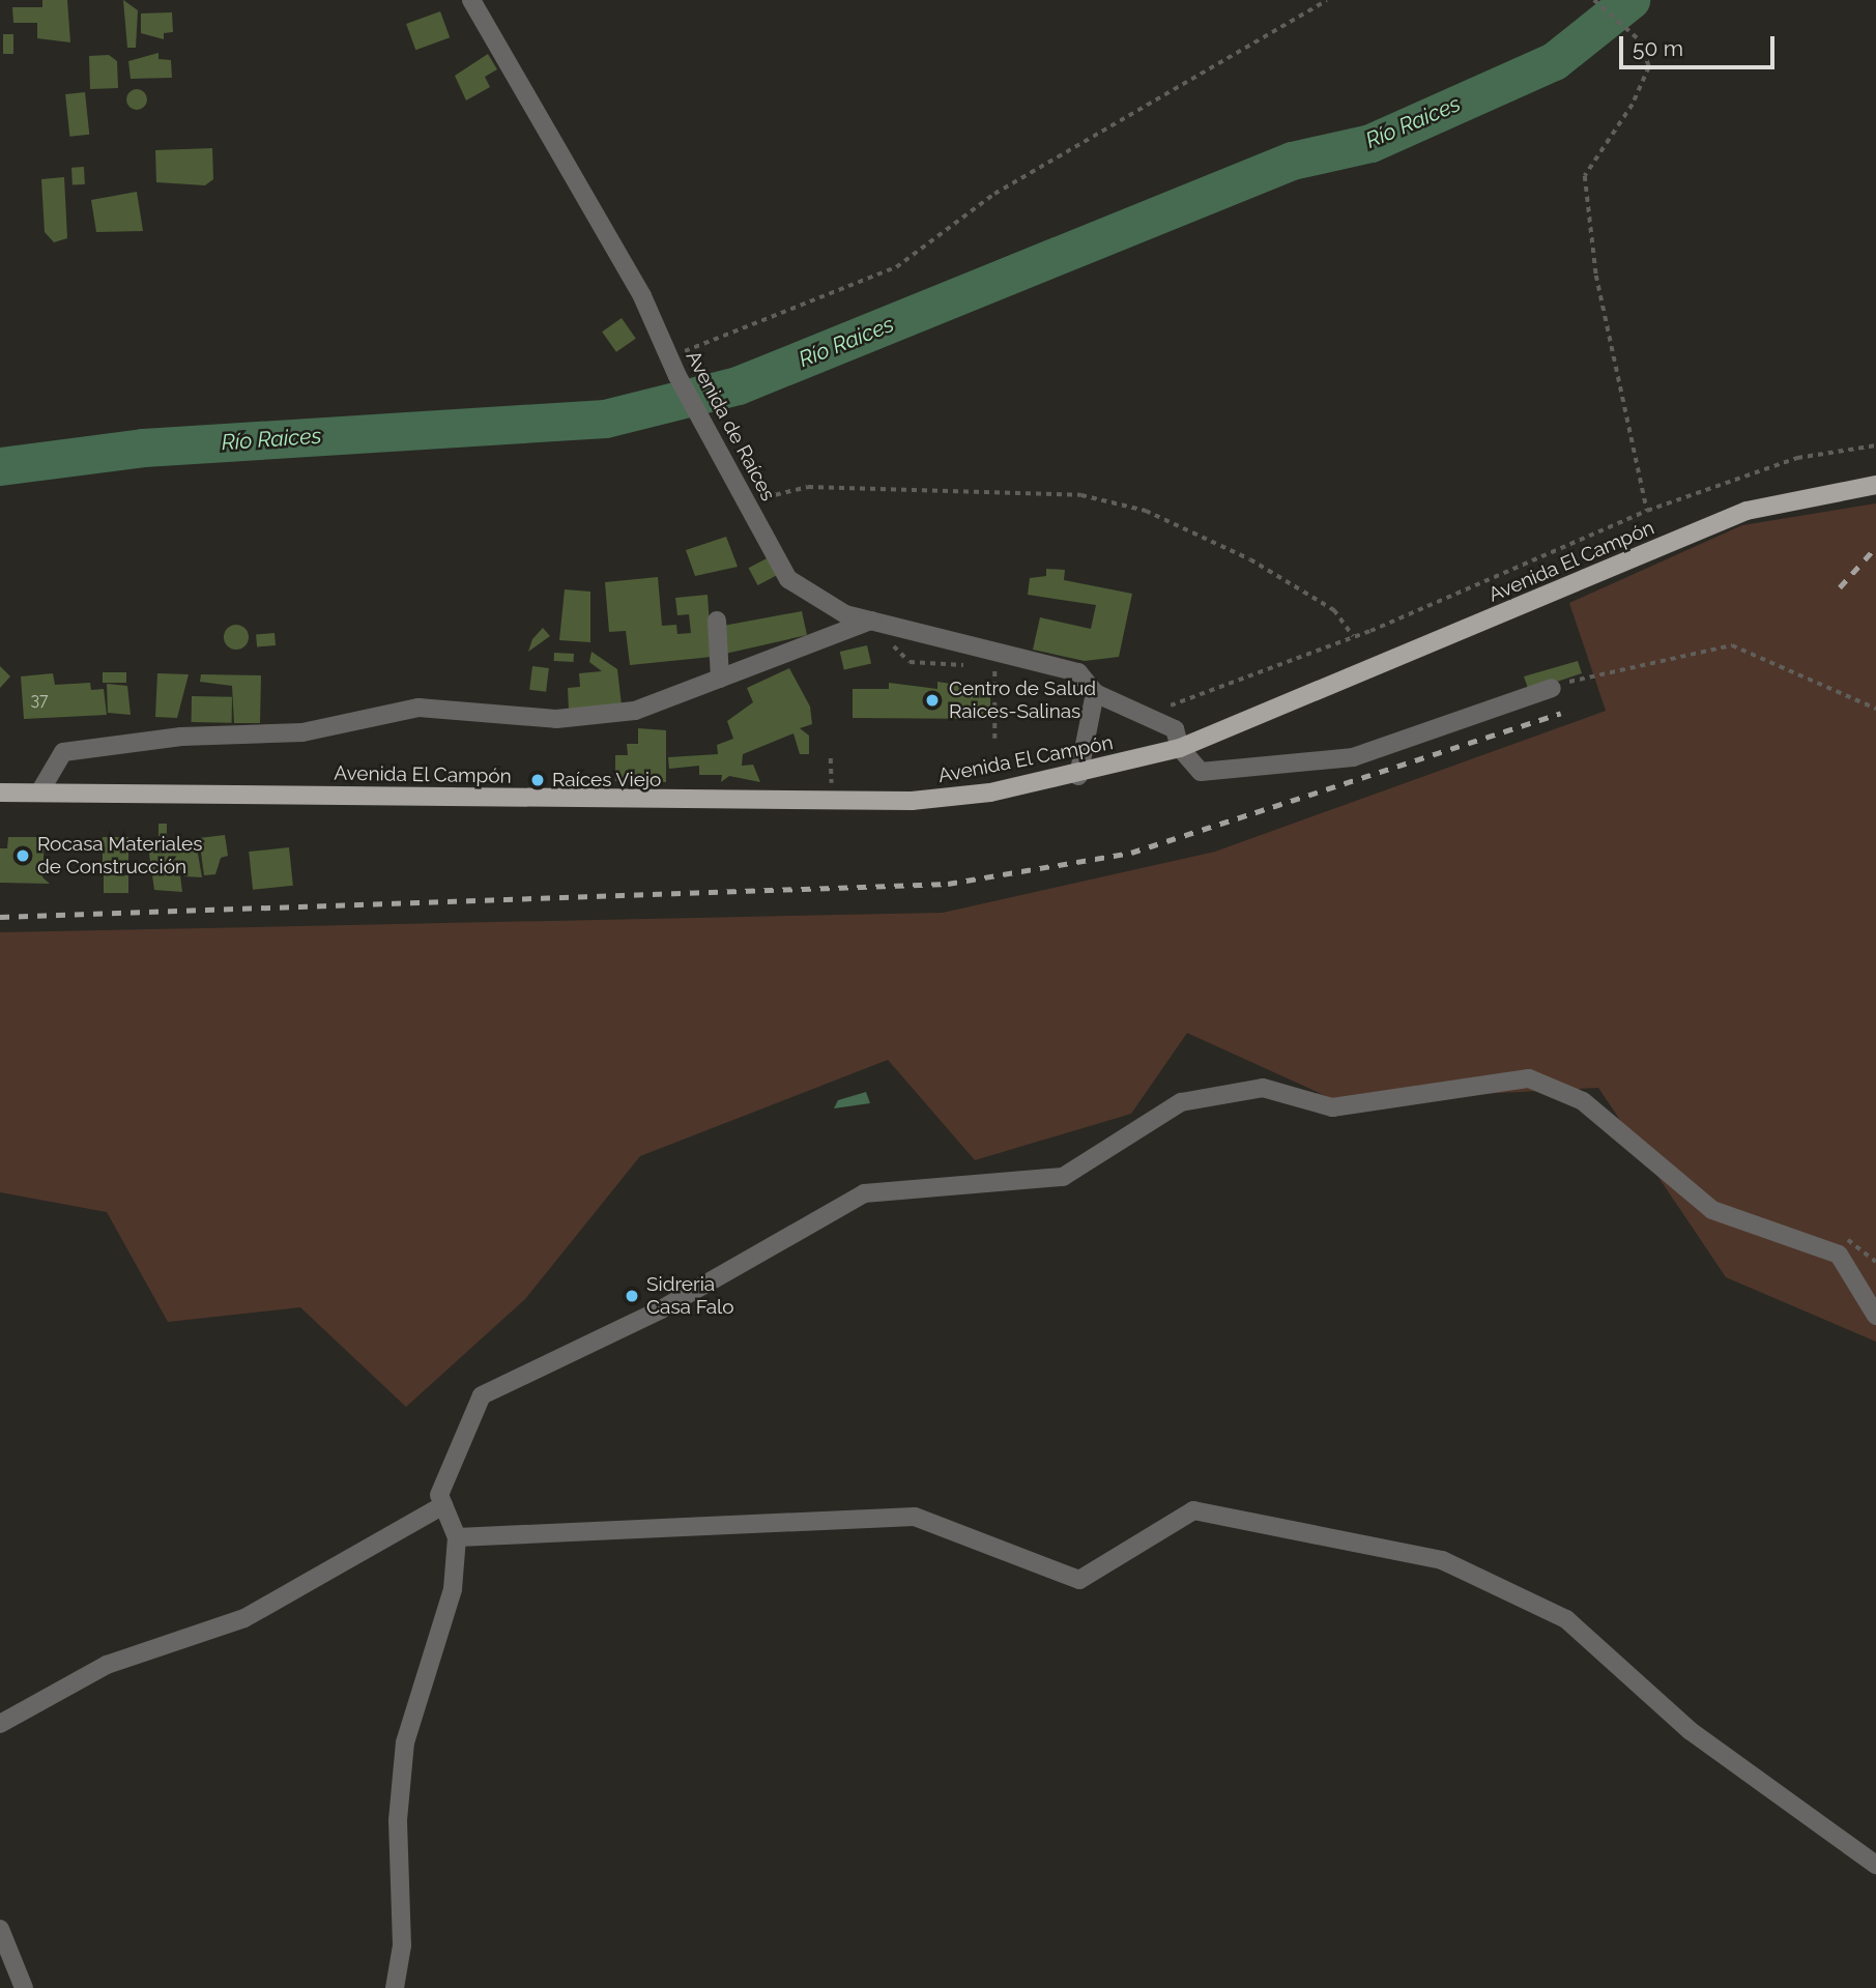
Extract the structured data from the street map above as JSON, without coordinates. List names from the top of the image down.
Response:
{
  "streets": {
    "main road": ["Avenida El Campón"],
    "street": ["Avenida de Raíces"]
  },
  "crossings": [
    ["Avenida de Raíces", "Avenida El Campón"]
  ],
  "water": ["Río Raices"],
  "places": [
    "Centro de Salud Raices-Salinas",
    "Raíces Viejo",
    "Rocasa Materiales de Construcción",
    "Sidreria Casa Falo"
  ],
  "house_numbers": ["37"],
  "scale_bar": "50 m"
}
